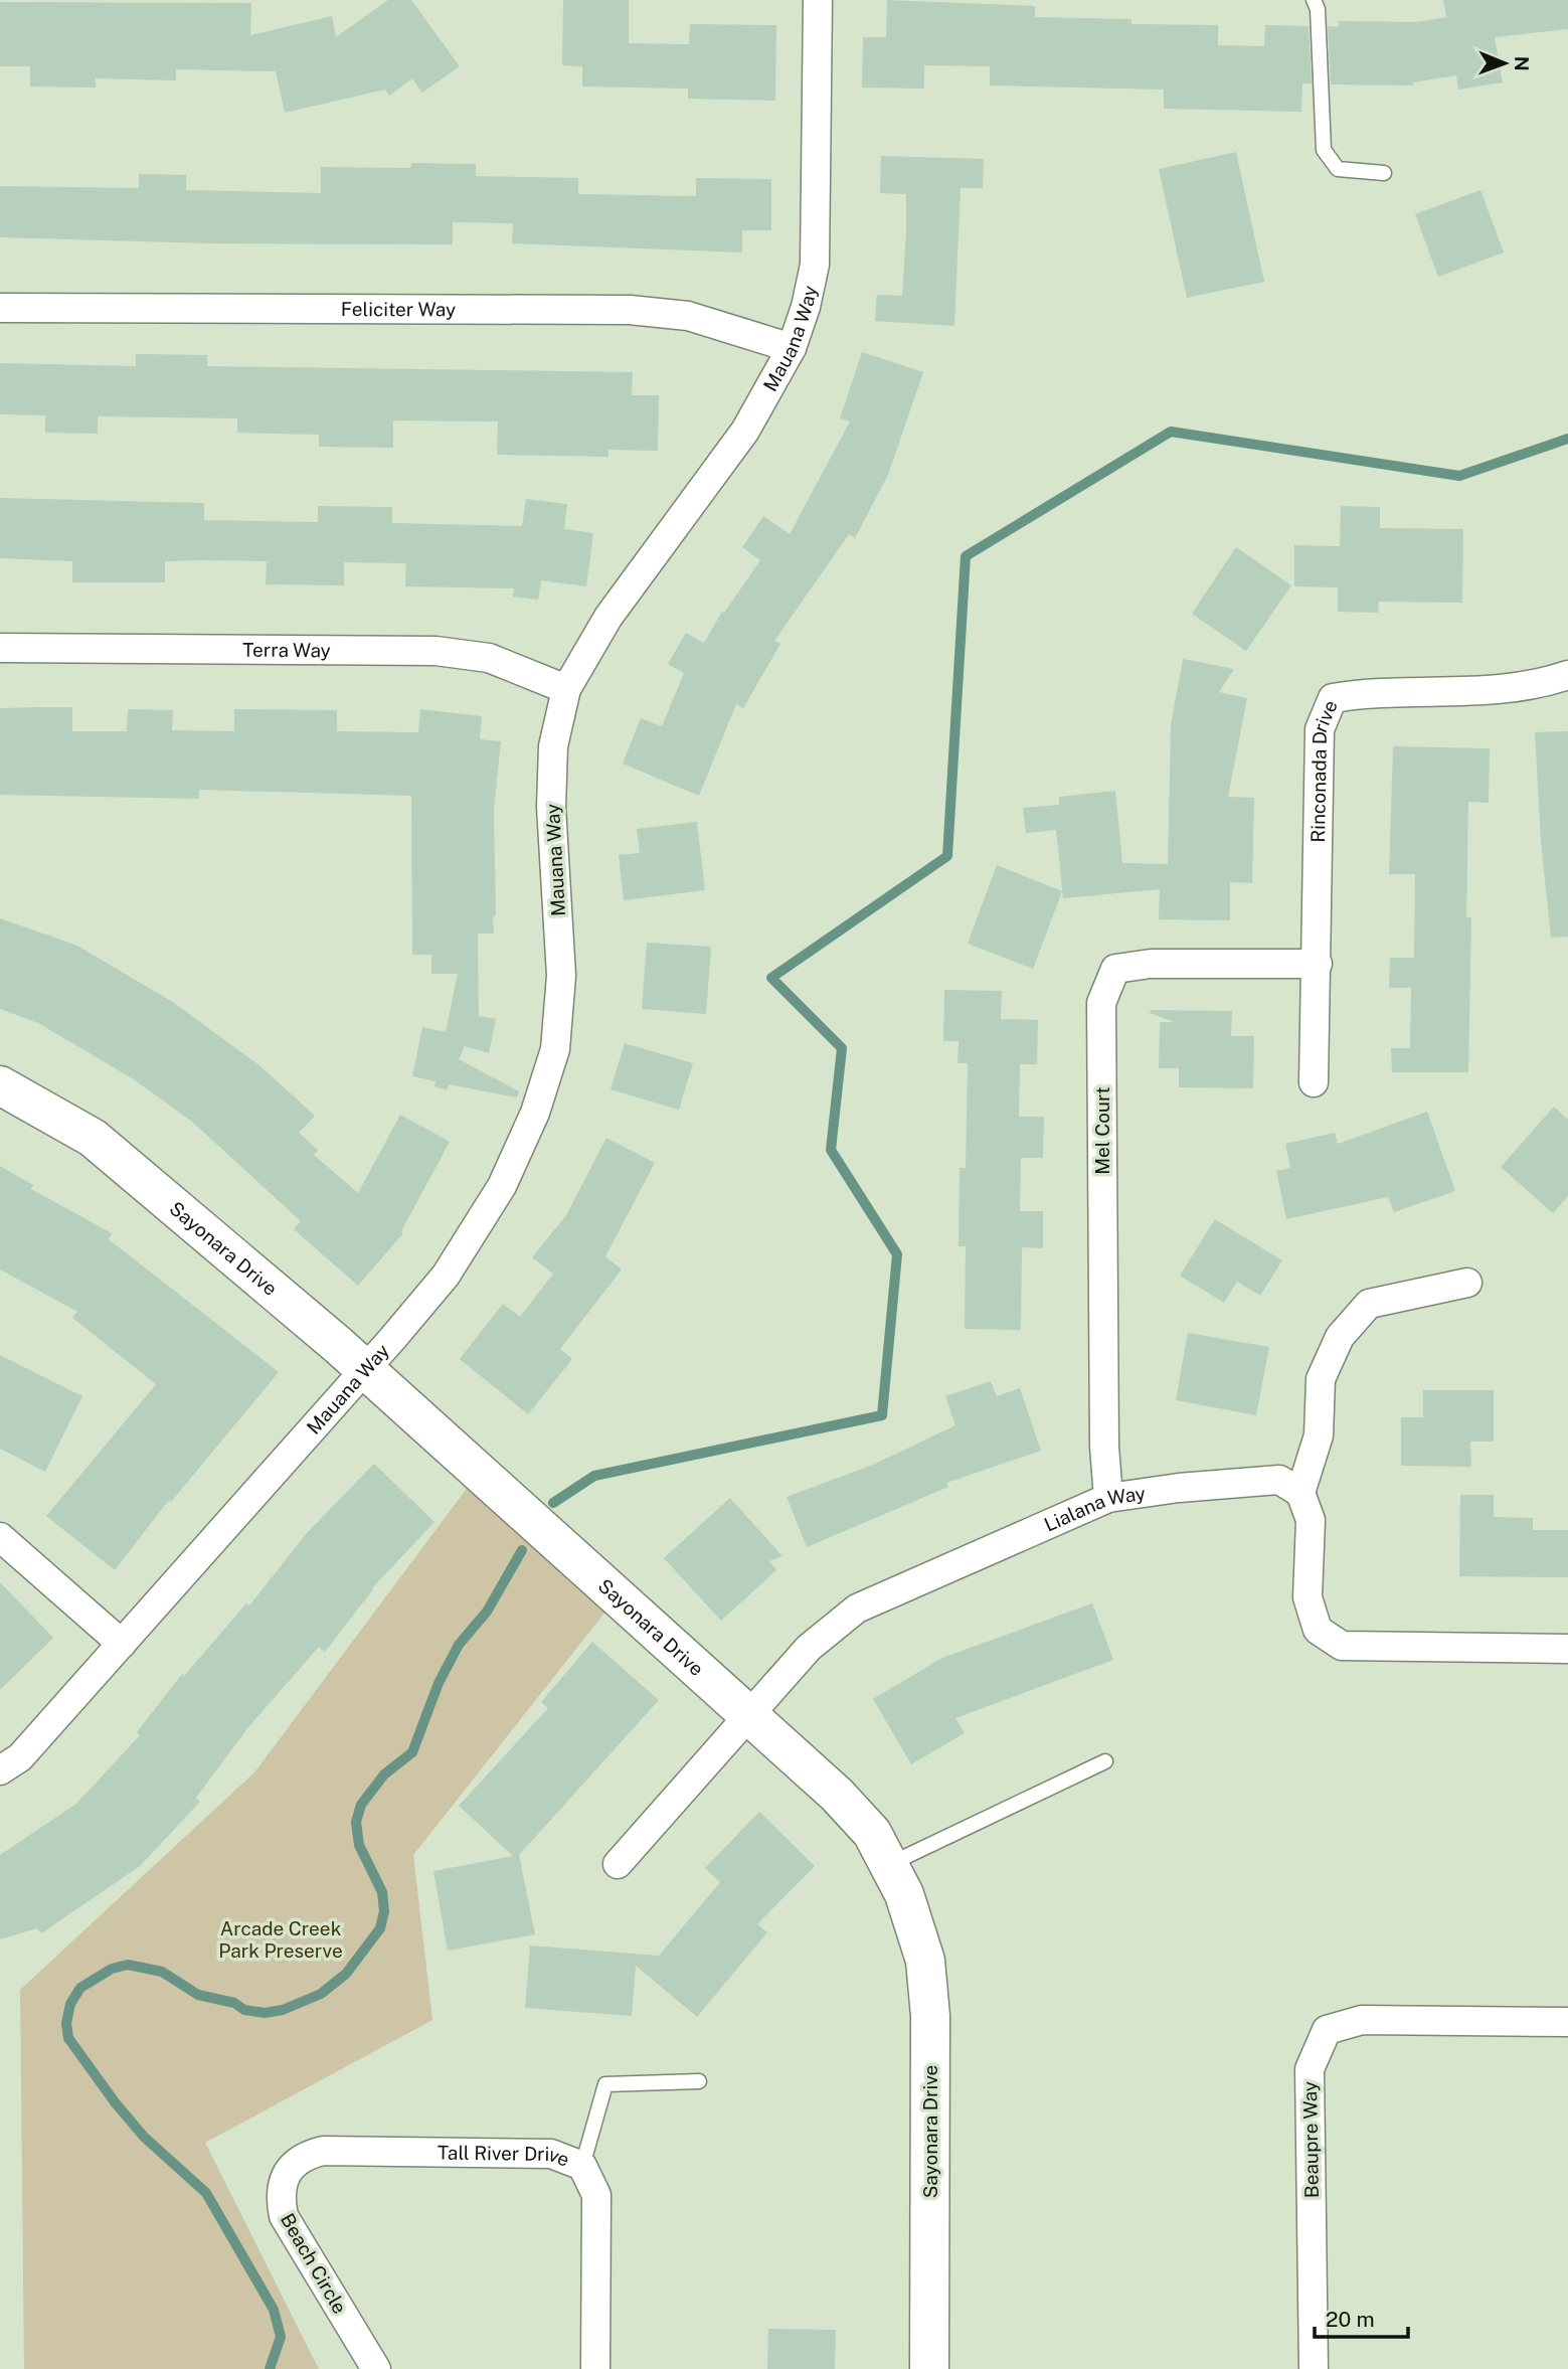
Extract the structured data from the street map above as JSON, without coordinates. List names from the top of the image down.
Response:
{
  "streets": {
    "street": [
      "Feliciter Way",
      "Mauana Way",
      "Terra Way",
      "Rinconada Drive",
      "Mel Court",
      "Sayonara Drive",
      "Lialana Way",
      "Beaupre Way",
      "Tall River Drive",
      "Beach Circle"
    ]
  },
  "crossings": [
    ["Feliciter Way", "Mauana Way"],
    ["Mauana Way", "Terra Way"],
    ["Mauana Way", "Sayonara Drive"],
    ["Rinconada Drive", "Mel Court"],
    ["Mel Court", "Lialana Way"],
    ["Sayonara Drive", "Lialana Way"],
    ["Tall River Drive", "Beach Circle"]
  ],
  "parks": ["Arcade Creek Park Preserve"],
  "scale_bar": "20 m",
  "north": "right"
}
